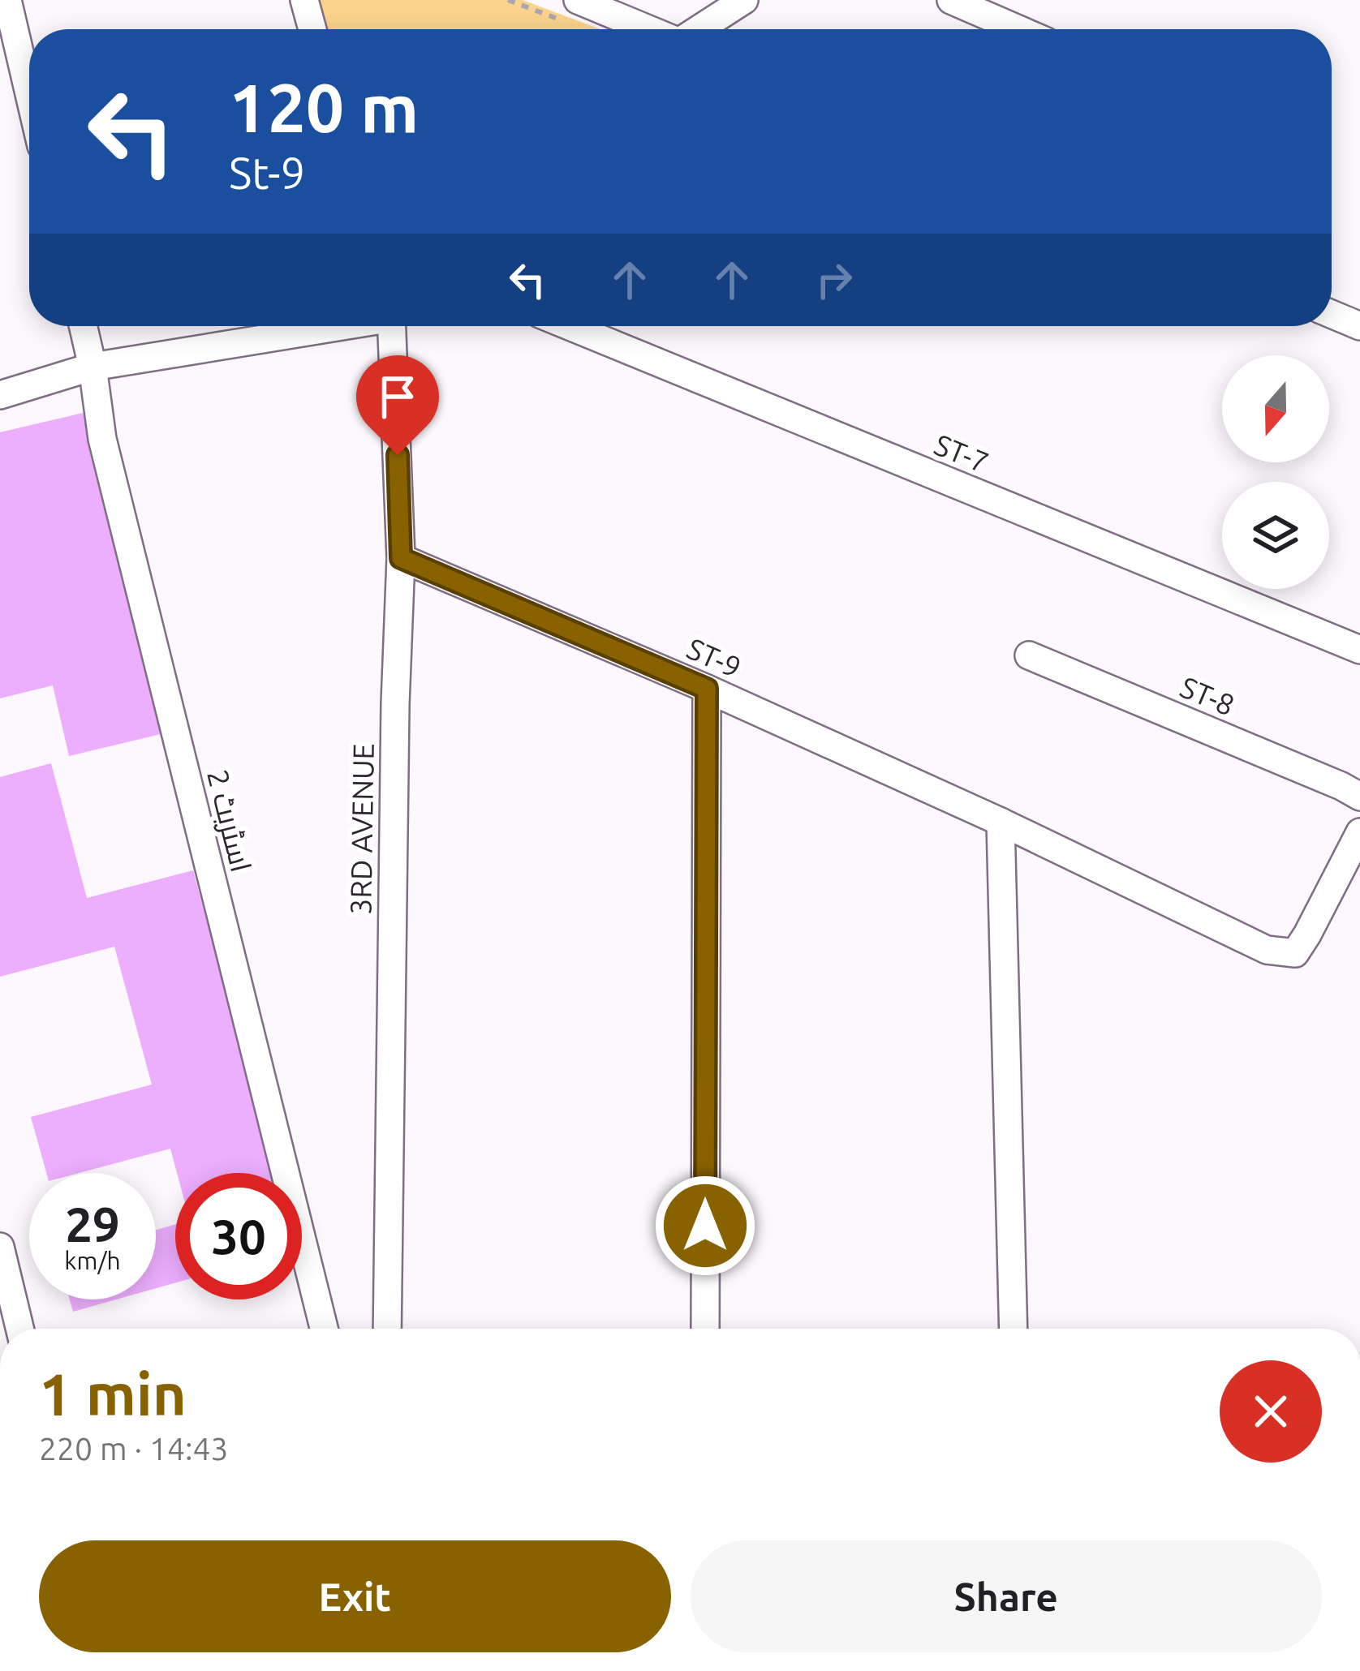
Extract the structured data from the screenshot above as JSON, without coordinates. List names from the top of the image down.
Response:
{
  "streets": {
    "street": [
      "ST-7",
      "ST-9",
      "ST-8",
      "اسٹریٹ 2",
      "3RD AVENUE"
    ]
  },
  "crossings": [
    ["ST-9", "3RD AVENUE"]
  ],
  "north": "bottom",
  "page": {
    "turn": ["120 m", "St-9"],
    "speed": "29 km/h",
    "limit": "30",
    "heading": ["1 min", "220 m · 14:43"],
    "buttons": ["Exit", "Share"]
  }
}
